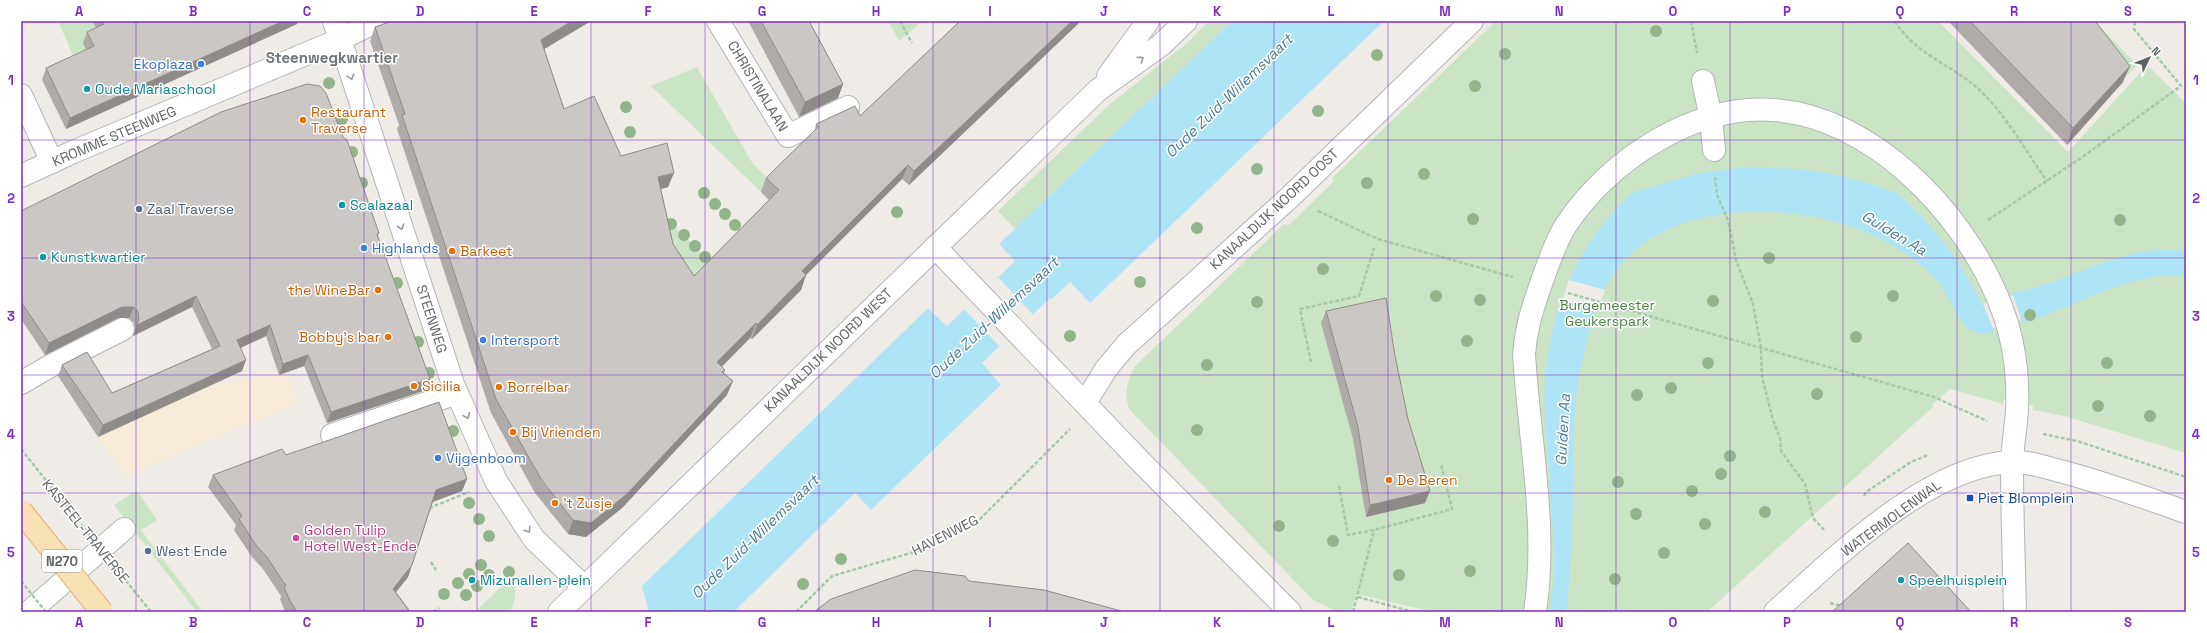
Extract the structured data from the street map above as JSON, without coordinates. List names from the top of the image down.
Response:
{
  "streets": {
    "main road": ["N270"],
    "street": [
      "CHRISTINALAAN",
      "KROMME STEENWEG",
      "KANAALDIJK NOORD OOST",
      "STEENWEG",
      "KANAALDIJK NOORD WEST",
      "WATERMOLENWAL"
    ],
    "path": ["KASTEEL-TRAVERSE", "HAVENWEG"]
  },
  "crossings": [
    ["KROMME STEENWEG", "STEENWEG"],
    ["KANAALDIJK NOORD OOST", "HAVENWEG"],
    ["STEENWEG", "KANAALDIJK NOORD WEST"]
  ],
  "one_way": ["STEENWEG"],
  "districts": ["Steenwegkwartier"],
  "water": ["Oude Zuid-Willemsvaart", "Gulden Aa"],
  "parks": ["Burgemeester Geukerspark"],
  "places": {
    "other": [
      "Ekoplaza",
      "Oude Mariaschool",
      "Restaurant Traverse",
      "Scalazaal",
      "Zaal Traverse",
      "Highlands",
      "Barkeet",
      "Kunstkwartier",
      "the WineBar",
      "Bobby's bar",
      "Intersport",
      "Sicilia",
      "Borrelbar",
      "Bij Vrienden",
      "Vijgenboom",
      "De Beren",
      "'t Zusje",
      "Golden Tulip Hotel West-Ende",
      "West Ende",
      "Mizunallen-plein",
      "Speelhuisplein"
    ],
    "transit": ["Piet Blomplein"]
  },
  "north": "top right",
  "grid": {
    "columns": [
      "A",
      "B",
      "C",
      "D",
      "E",
      "F",
      "G",
      "H",
      "I",
      "J",
      "K",
      "L",
      "M",
      "N",
      "O",
      "P",
      "Q",
      "R",
      "S"
    ],
    "rows": [
      "1",
      "2",
      "3",
      "4",
      "5"
    ]
  }
}
